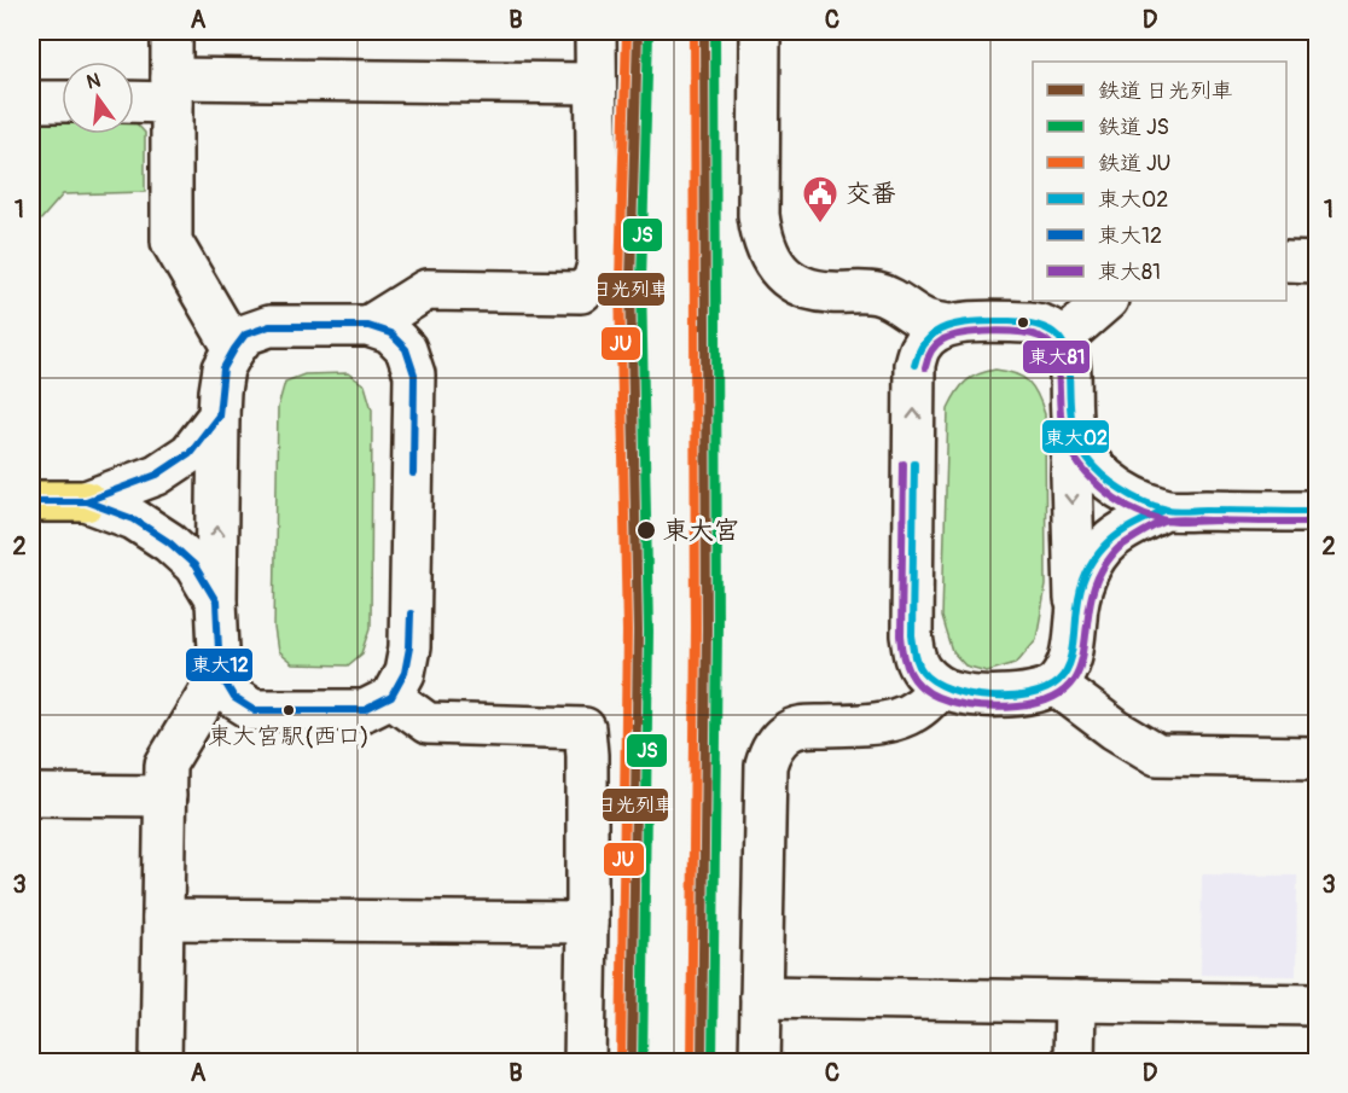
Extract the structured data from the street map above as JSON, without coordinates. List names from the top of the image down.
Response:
{
  "places": {
    "public building": ["交番"],
    "other": ["東大宮", "東大宮駅(西口)"]
  },
  "lines": [
    "rail line 日光列車",
    "rail line JS",
    "rail line JU",
    "transit line 東大02",
    "transit line 東大12",
    "transit line 東大81"
  ],
  "legend": [
    "鉄道 日光列車",
    "鉄道 JS",
    "鉄道 JU",
    "東大02",
    "東大12",
    "東大81"
  ],
  "north": "top",
  "grid": {
    "columns": [
      "A",
      "B",
      "C",
      "D"
    ],
    "rows": ["1", "2", "3"]
  }
}
